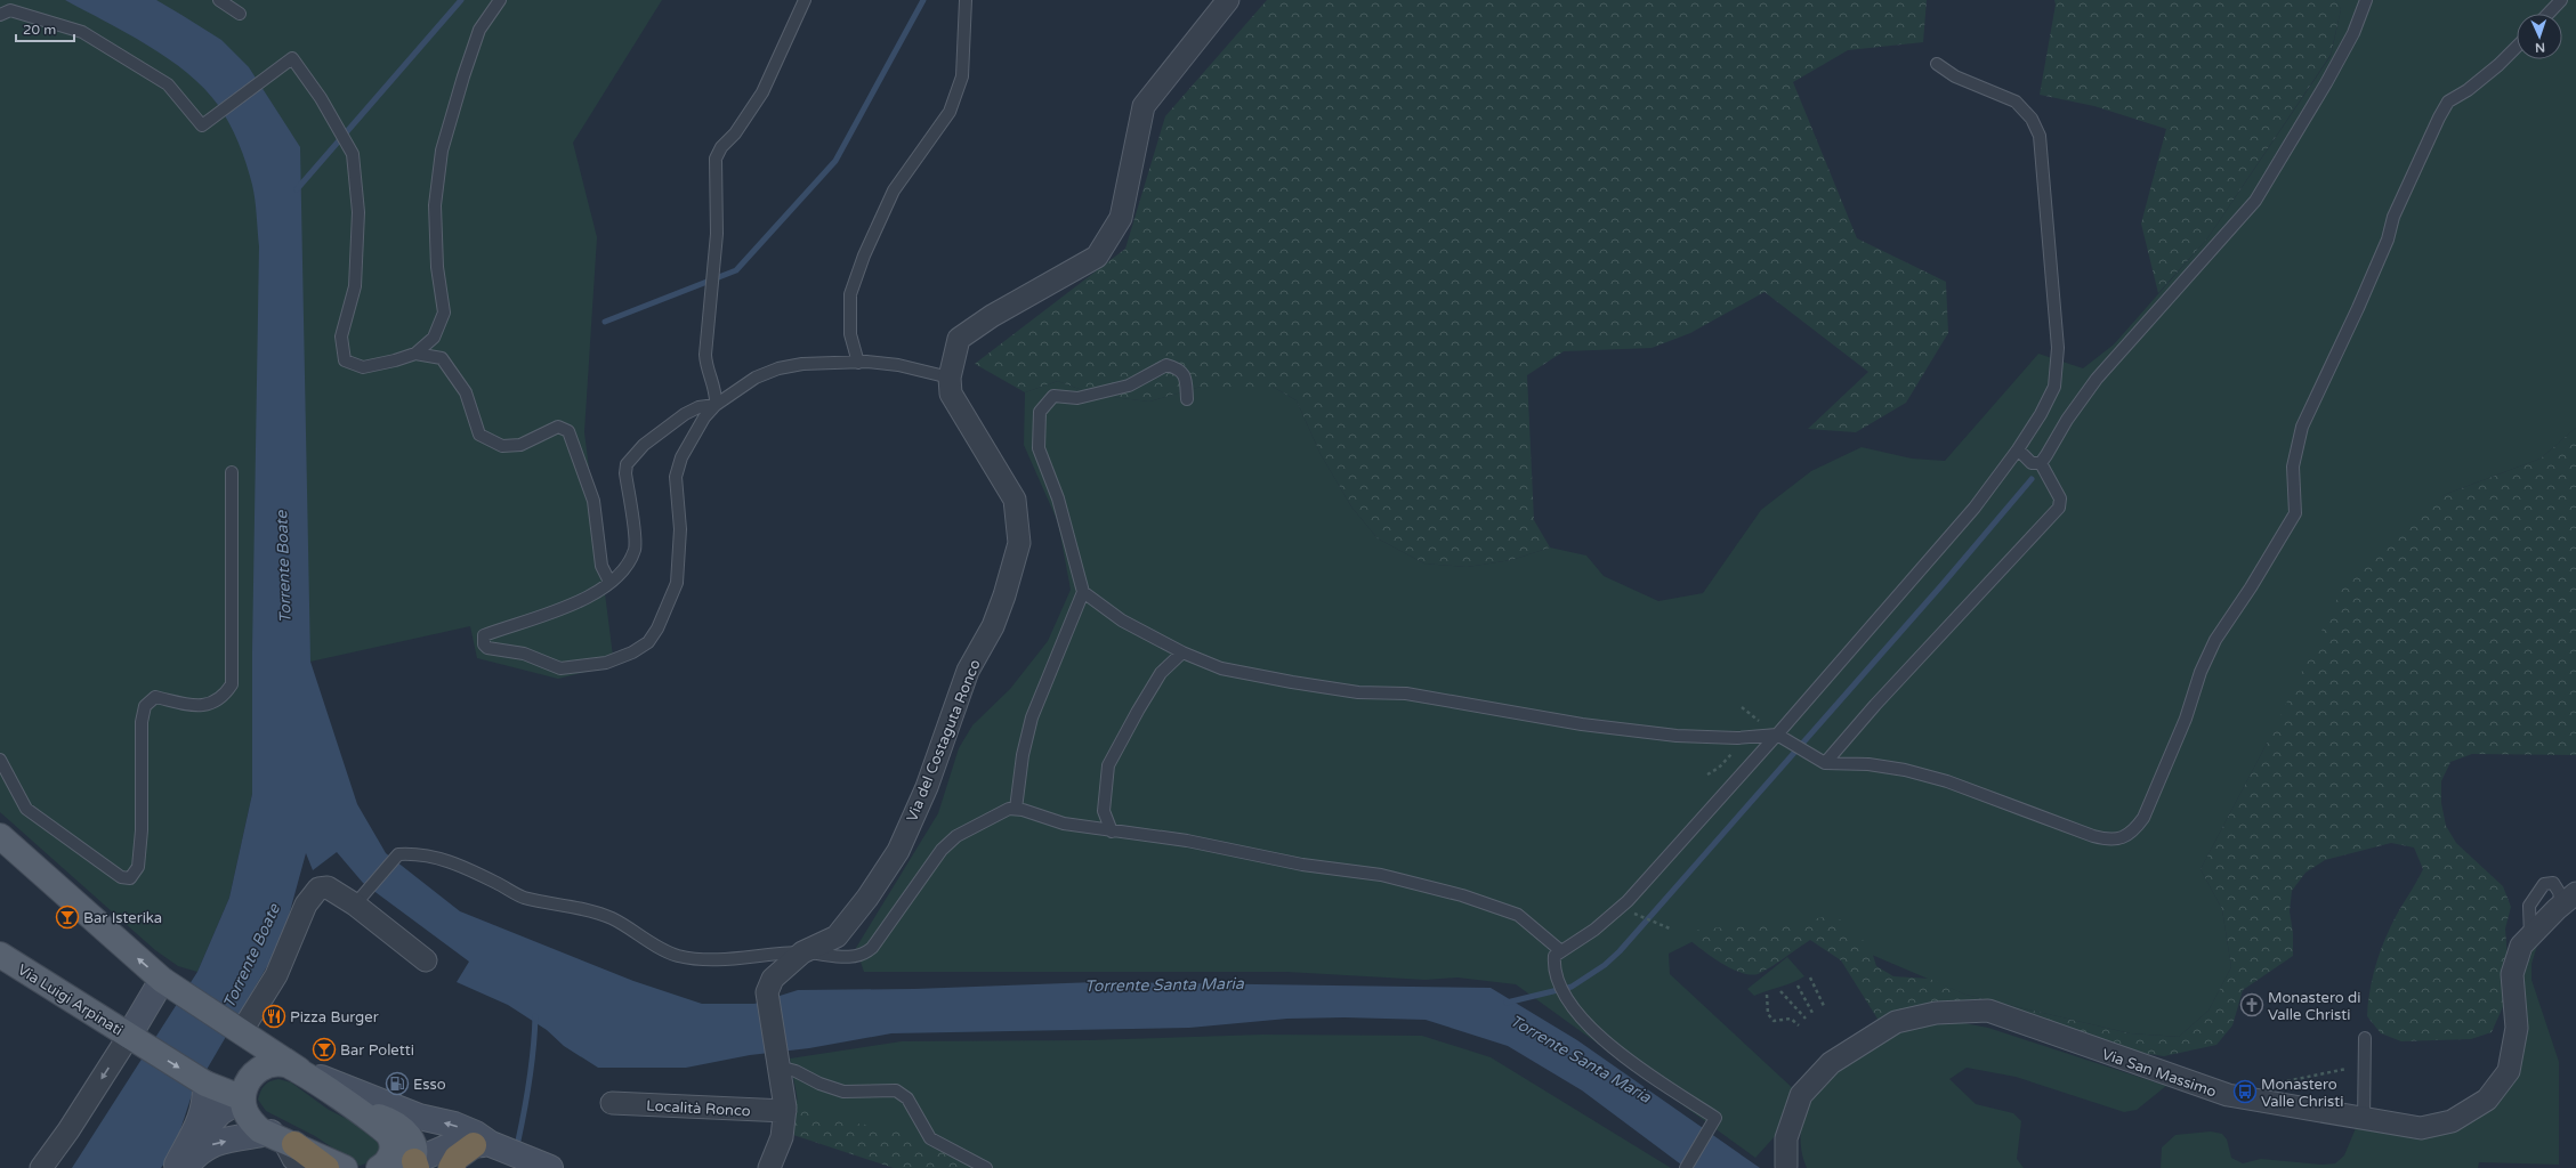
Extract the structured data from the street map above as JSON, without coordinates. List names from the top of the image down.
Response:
{
  "streets": {
    "main road": ["Via Luigi Arpinati"],
    "street": ["Via del Costaguta Ronco", "Via San Massimo", "Località Ronco"]
  },
  "water": ["Torrente Boate", "Torrente Santa Maria"],
  "places": {
    "bar": ["Bar Isterika", "Bar Poletti"],
    "church": ["Monastero di Valle Christi"],
    "restaurant": ["Pizza Burger"],
    "fuel station": ["Esso"],
    "bus stop": ["Monastero Valle Christi"]
  },
  "scale_bar": "20 m",
  "north": "bottom"
}
